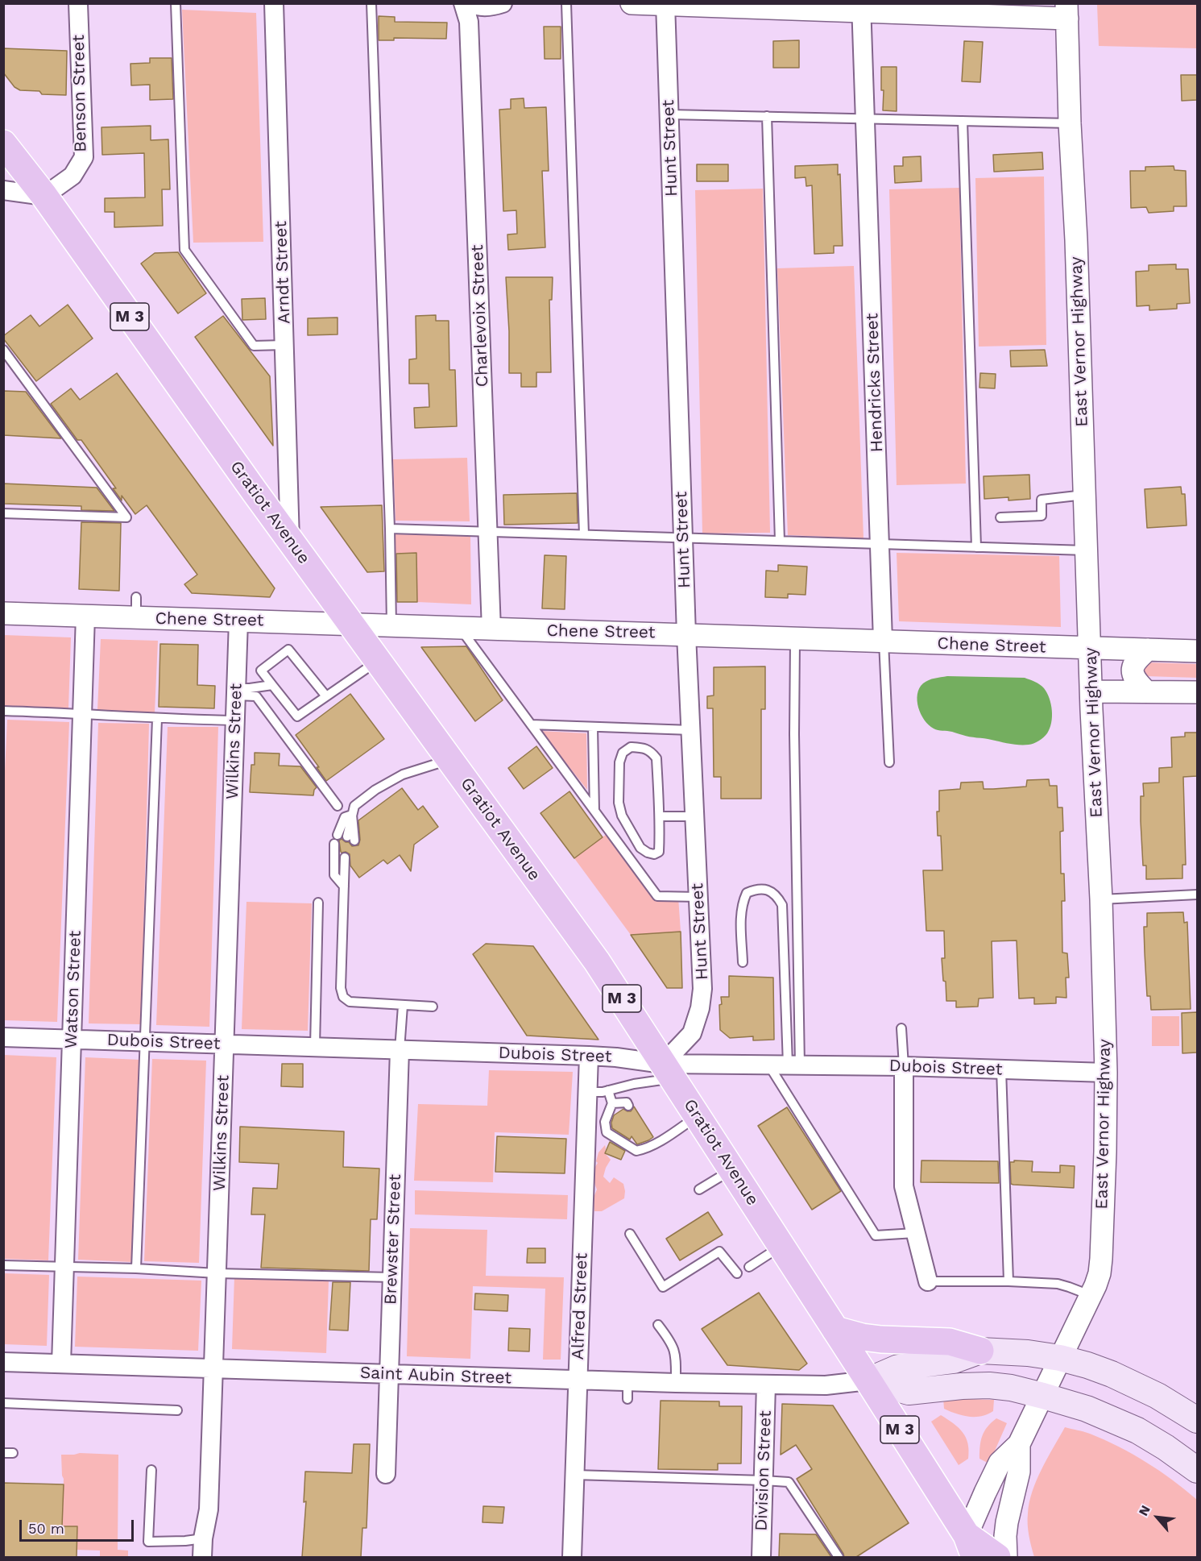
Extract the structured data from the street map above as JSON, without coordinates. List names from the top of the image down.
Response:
{
  "streets": {
    "main road": ["M 3", "Gratiot Avenue", "Saint Aubin Street"],
    "street": [
      "Benson Street",
      "Hunt Street",
      "Arndt Street",
      "Charlevoix Street",
      "East Vernor Highway",
      "Hendricks Street",
      "Chene Street",
      "Wilkins Street",
      "Watson Street",
      "Dubois Street",
      "Brewster Street",
      "Alfred Street",
      "Division Street"
    ]
  },
  "crossings": [
    ["Benson Street", "Gratiot Avenue"],
    ["Hunt Street", "Gratiot Avenue"],
    ["Hunt Street", "Chene Street"],
    ["Hunt Street", "Dubois Street"],
    ["Arndt Street", "Gratiot Avenue"],
    ["Charlevoix Street", "Chene Street"],
    ["East Vernor Highway", "Gratiot Avenue"],
    ["East Vernor Highway", "Chene Street"],
    ["East Vernor Highway", "Dubois Street"],
    ["East Vernor Highway", "Saint Aubin Street"],
    ["Hendricks Street", "Chene Street"],
    ["Gratiot Avenue", "Chene Street"],
    ["Gratiot Avenue", "Dubois Street"],
    ["Gratiot Avenue", "Saint Aubin Street"],
    ["Chene Street", "Wilkins Street"],
    ["Chene Street", "Watson Street"],
    ["Wilkins Street", "Dubois Street"],
    ["Wilkins Street", "Saint Aubin Street"],
    ["Watson Street", "Dubois Street"],
    ["Watson Street", "Saint Aubin Street"],
    ["Dubois Street", "Brewster Street"],
    ["Dubois Street", "Alfred Street"],
    ["Brewster Street", "Saint Aubin Street"],
    ["Alfred Street", "Saint Aubin Street"],
    ["Saint Aubin Street", "Division Street"]
  ],
  "scale_bar": "50 m",
  "north": "top left"
}
